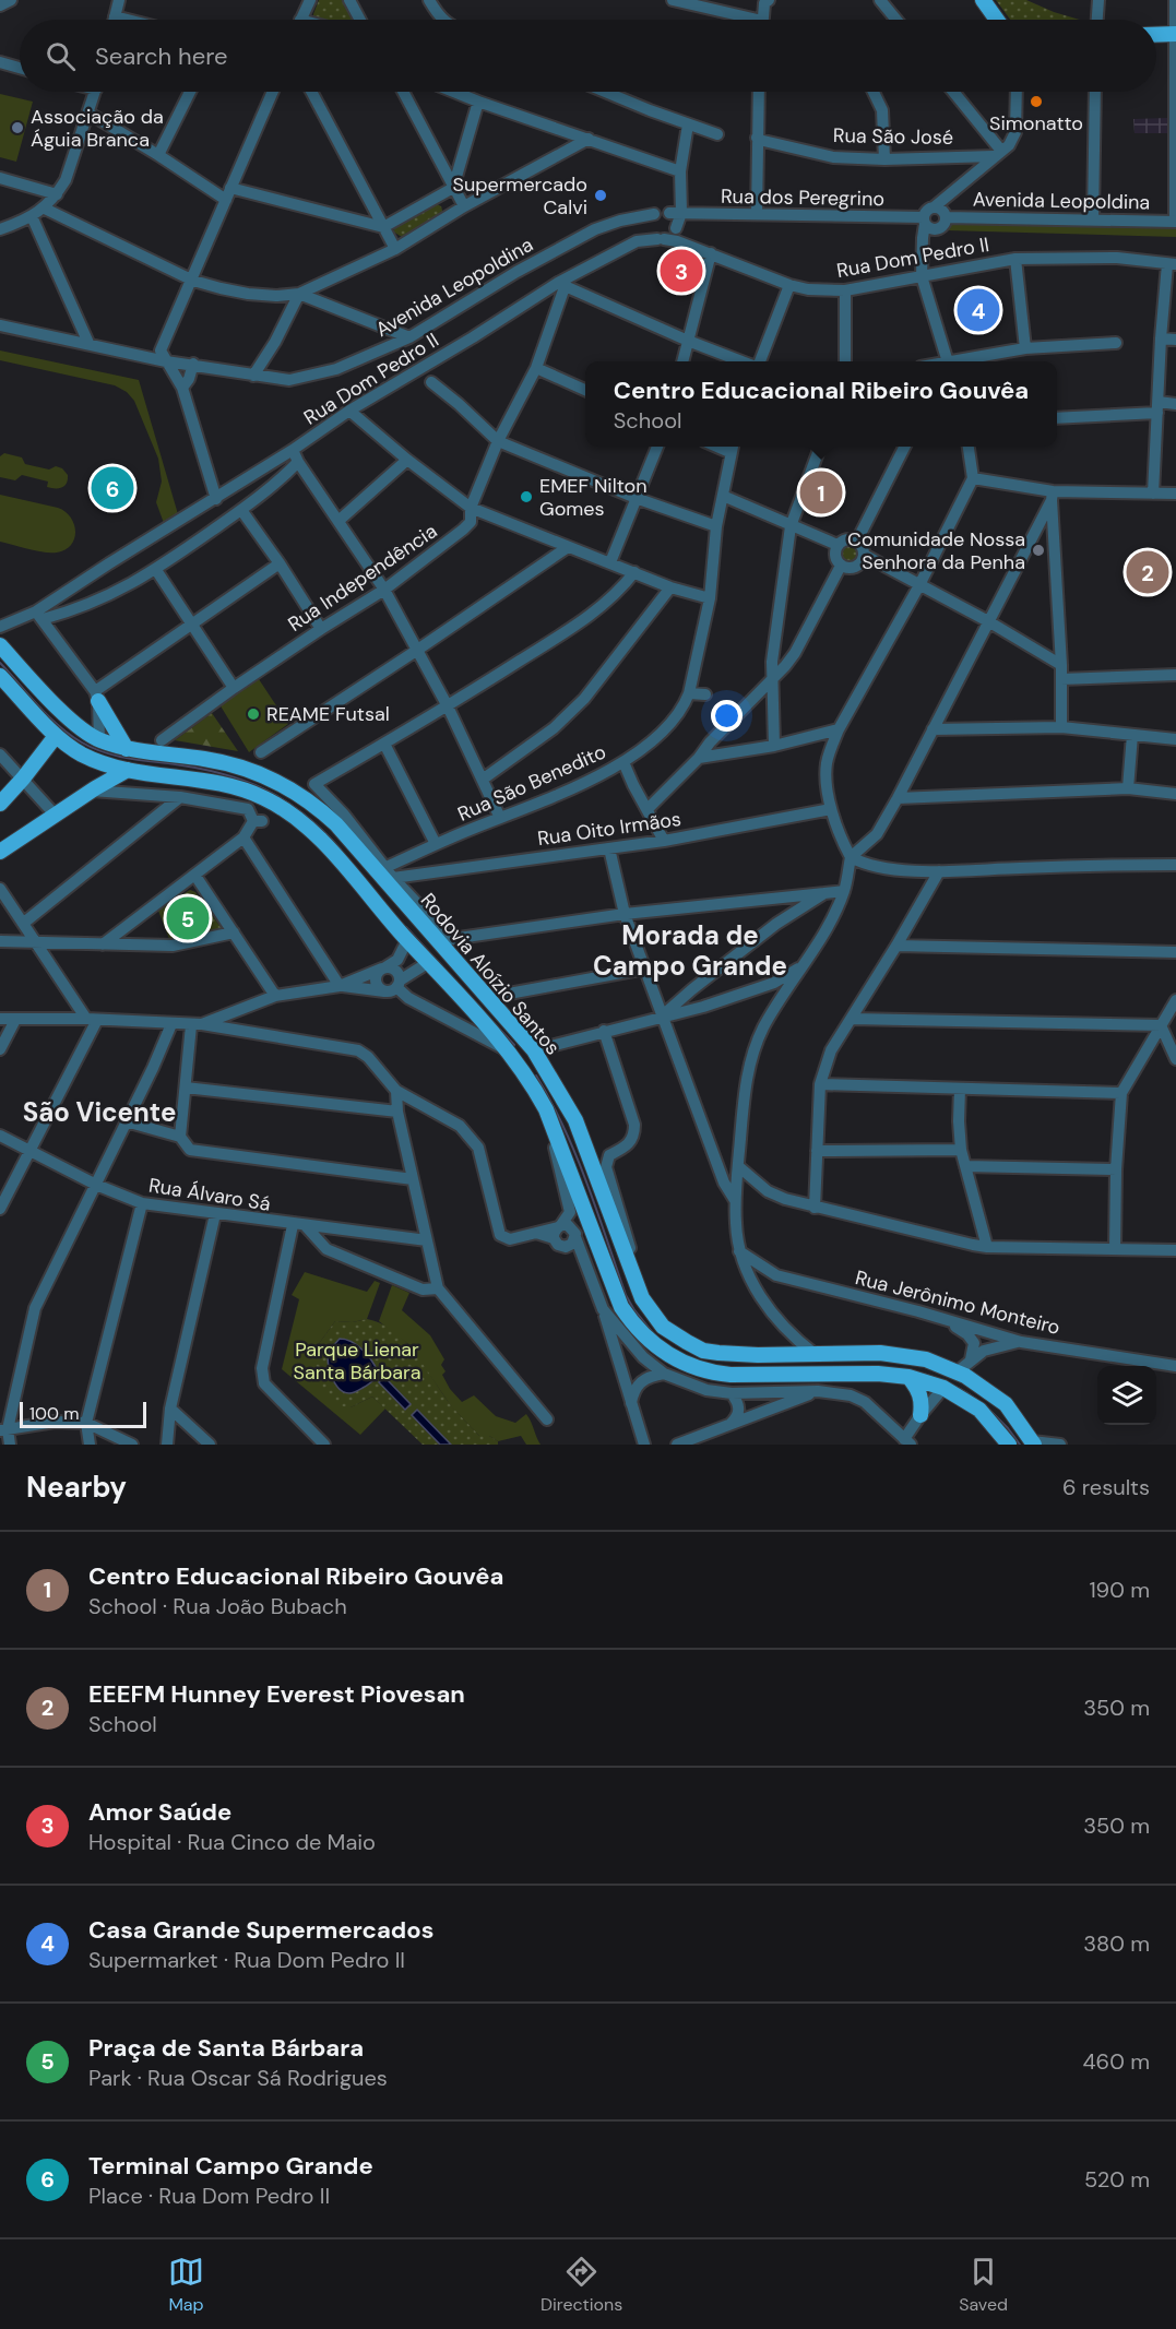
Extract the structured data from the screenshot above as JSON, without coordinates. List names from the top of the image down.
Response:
{
  "streets": {
    "main road": ["Rodovia Aloízio Santos"],
    "street": [
      "Rua São José",
      "Rua dos Peregrino",
      "Avenida Leopoldina",
      "Rua Dom Pedro II",
      "Rua Independência",
      "Rua São Benedito",
      "Rua Oito Irmãos",
      "Rua Álvaro Sá",
      "Rua Jerônimo Monteiro"
    ]
  },
  "crossings": [
    ["Rua dos Peregrino", "Avenida Leopoldina"],
    ["Rua dos Peregrino", "Rua Dom Pedro II"],
    ["Avenida Leopoldina", "Rua Dom Pedro II"],
    ["Rua Dom Pedro II", "Rua Independência"]
  ],
  "districts": ["Morada de Campo Grande", "São Vicente"],
  "parks": ["Parque Lienar Santa Bárbara"],
  "places": [
    "Simonatto",
    "Associação da Águia Branca",
    "Supermercado Calvi",
    "EMEF Nilton Gomes",
    "Comunidade Nossa Senhora da Penha",
    "REAME Futsal"
  ],
  "scale_bar": "100 m",
  "page": {
    "search": "Search here",
    "pins": [
      "3",
      "4",
      "6",
      "1",
      "2",
      "5"
    ],
    "popup": ["Centro Educacional Ribeiro Gouvêa", "School"],
    "scale": "100 m",
    "heading": ["Nearby", "6 results"],
    "list": [
      {
        "mark": "1",
        "name": "Centro Educacional Ribeiro Gouvêa",
        "note": "School · Rua João Bubach",
        "value": "190 m"
      },
      {
        "mark": "2",
        "name": "EEEFM Hunney Everest Piovesan",
        "note": "School",
        "value": "350 m"
      },
      {
        "mark": "3",
        "name": "Amor Saúde",
        "note": "Hospital · Rua Cinco de Maio",
        "value": "350 m"
      },
      {
        "mark": "4",
        "name": "Casa Grande Supermercados",
        "note": "Supermarket · Rua Dom Pedro II",
        "value": "380 m"
      },
      {
        "mark": "5",
        "name": "Praça de Santa Bárbara",
        "note": "Park · Rua Oscar Sá Rodrigues",
        "value": "460 m"
      },
      {
        "mark": "6",
        "name": "Terminal Campo Grande",
        "note": "Place · Rua Dom Pedro II",
        "value": "520 m"
      }
    ],
    "nav": ["Map", "Directions", "Saved"]
  }
}
